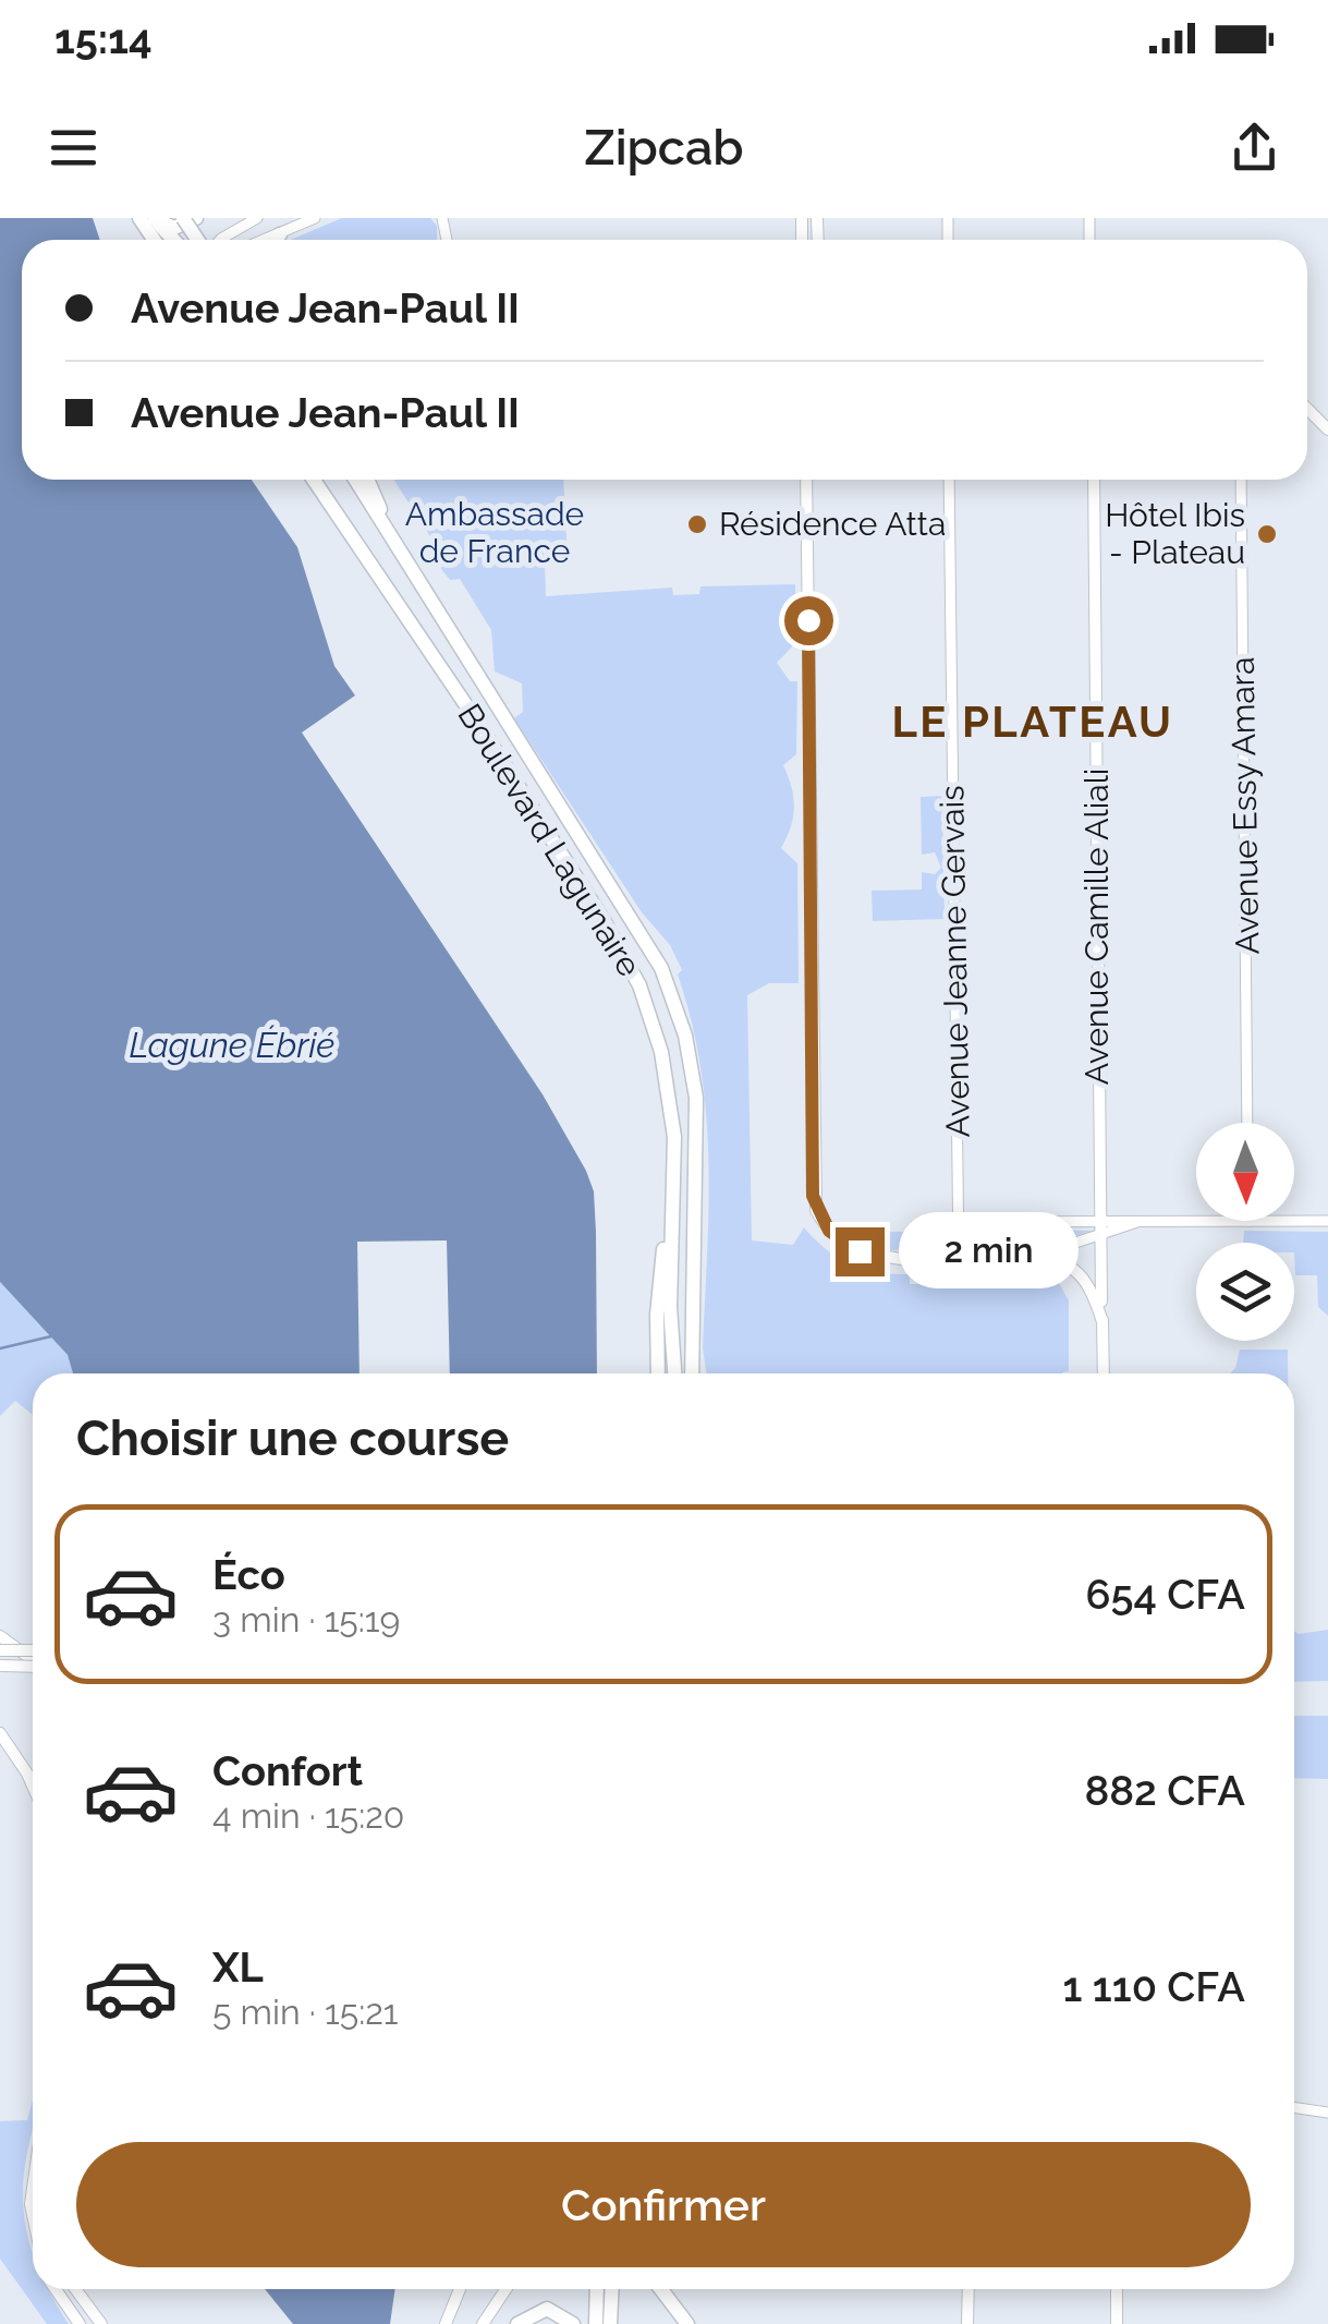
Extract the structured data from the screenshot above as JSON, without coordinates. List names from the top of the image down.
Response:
{
  "streets": {
    "highway": ["Boulevard Lagunaire"],
    "main road": ["Avenue Camille Aliali"],
    "street": ["Avenue Essy Amara", "Avenue Jeanne Gervais"]
  },
  "districts": ["LE PLATEAU"],
  "water": ["Lagune Ébrié"],
  "parks": ["Ambassade de France"],
  "places": ["Résidence Atta", "Hôtel Ibis - Plateau"],
  "north": "bottom",
  "page": {
    "status": "15:14",
    "header": "Zipcab",
    "banner": ["Avenue Jean-Paul II", "Avenue Jean-Paul II"],
    "bubble": "2 min",
    "heading": "Choisir une course",
    "list": [
      {
        "name": "Éco",
        "note": "3 min · 15:19",
        "value": "654 CFA"
      },
      {
        "name": "Confort",
        "note": "4 min · 15:20",
        "value": "882 CFA"
      },
      {
        "name": "XL",
        "note": "5 min · 15:21",
        "value": "1 110 CFA"
      }
    ],
    "buttons": "Confirmer"
  }
}
